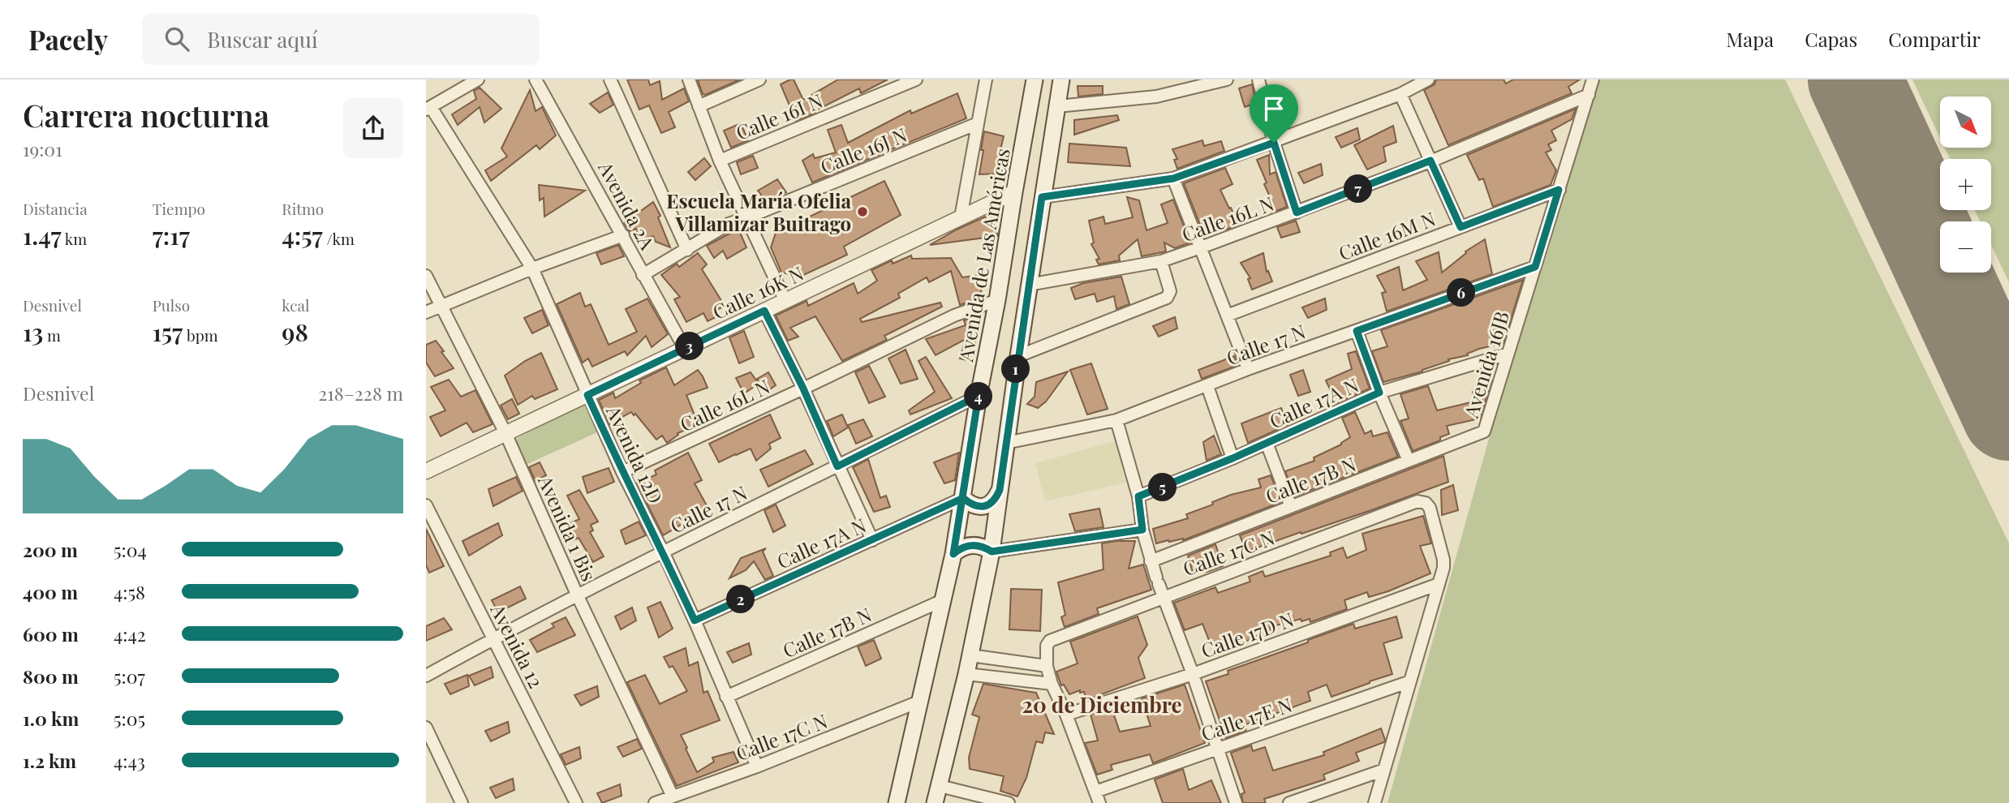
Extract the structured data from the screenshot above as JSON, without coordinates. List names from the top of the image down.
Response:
{
  "streets": {
    "main road": ["Avenida de Las Américas"],
    "street": [
      "Calle 16I N",
      "Calle 16J N",
      "Avenida 2A",
      "Calle 16L N",
      "Calle 16M N",
      "Calle 16K N",
      "Calle 17 N",
      "Avenida 16JB",
      "Calle 17A N",
      "Avenida 12D",
      "Calle 17B N",
      "Avenida 1 Bis",
      "Calle 17C N",
      "Calle 17D N",
      "Avenida 12",
      "Calle 17E N"
    ]
  },
  "crossings": [
    ["Calle 16J N", "Avenida 2A"],
    ["Avenida 2A", "Calle 16K N"],
    ["Calle 16L N", "Avenida de Las Américas"],
    ["Calle 16L N", "Avenida 16JB"],
    ["Calle 16L N", "Avenida 12D"],
    ["Calle 16M N", "Avenida 16JB"],
    ["Avenida de Las Américas", "Calle 16K N"],
    ["Avenida de Las Américas", "Calle 17 N"],
    ["Avenida de Las Américas", "Calle 17A N"],
    ["Avenida de Las Américas", "Calle 17B N"],
    ["Avenida de Las Américas", "Calle 17C N"],
    ["Calle 16K N", "Avenida 12D"],
    ["Calle 16K N", "Avenida 1 Bis"],
    ["Calle 17 N", "Avenida 16JB"],
    ["Calle 17 N", "Avenida 12D"],
    ["Calle 17 N", "Avenida 1 Bis"],
    ["Calle 17 N", "Avenida 12"],
    ["Avenida 16JB", "Calle 17A N"],
    ["Avenida 16JB", "Calle 17B N"],
    ["Calle 17A N", "Avenida 12D"],
    ["Avenida 12D", "Calle 17B N"],
    ["Avenida 12D", "Calle 17C N"],
    ["Avenida 1 Bis", "Calle 17C N"],
    ["Calle 17C N", "Calle 17D N"]
  ],
  "districts": ["20 de Diciembre"],
  "places": ["Escuela María Ofelia Villamizar Buitrago"],
  "north": "bottom right",
  "page": {
    "header": "Pacely",
    "search": "Buscar aquí",
    "nav": ["Mapa", "Capas", "Compartir"],
    "heading": ["Carrera nocturna", "19:01"],
    "map_buttons": ["+", "−"],
    "pins": [
      "7",
      "6",
      "3",
      "1",
      "4",
      "5",
      "2"
    ],
    "stats": [
      ["Distancia", "1.47 km"],
      ["Tiempo", "7:17"],
      ["Ritmo", "4:57 /km"],
      ["Desnivel", "13 m"],
      ["Pulso", "157 bpm"],
      ["kcal", "98"]
    ],
    "chart": ["Desnivel", "218–228 m"],
    "list": [
      {
        "name": "200 m",
        "note": "5:04"
      },
      {
        "name": "400 m",
        "note": "4:58"
      },
      {
        "name": "600 m",
        "note": "4:42"
      },
      {
        "name": "800 m",
        "note": "5:07"
      },
      {
        "name": "1.0 km",
        "note": "5:05"
      },
      {
        "name": "1.2 km",
        "note": "4:43"
      }
    ]
  }
}
